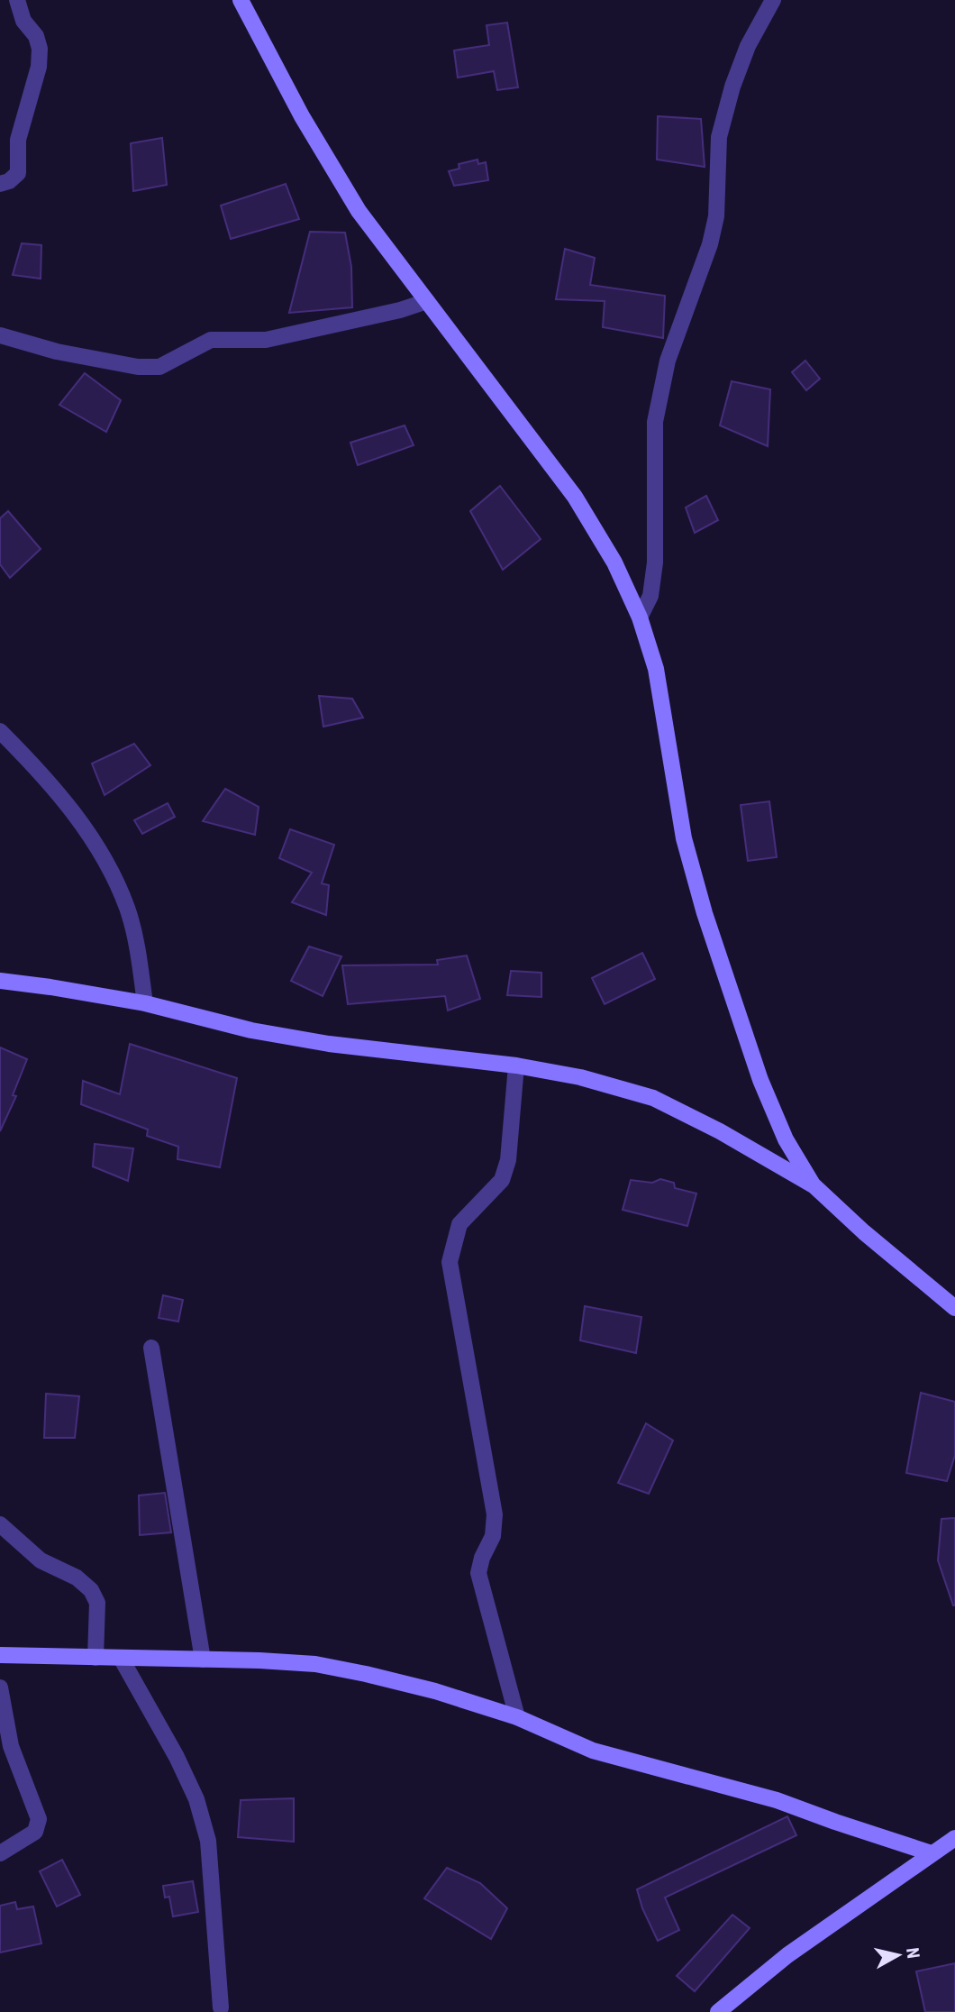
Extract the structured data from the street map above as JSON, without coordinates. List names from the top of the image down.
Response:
{
  "north": "right"
}
